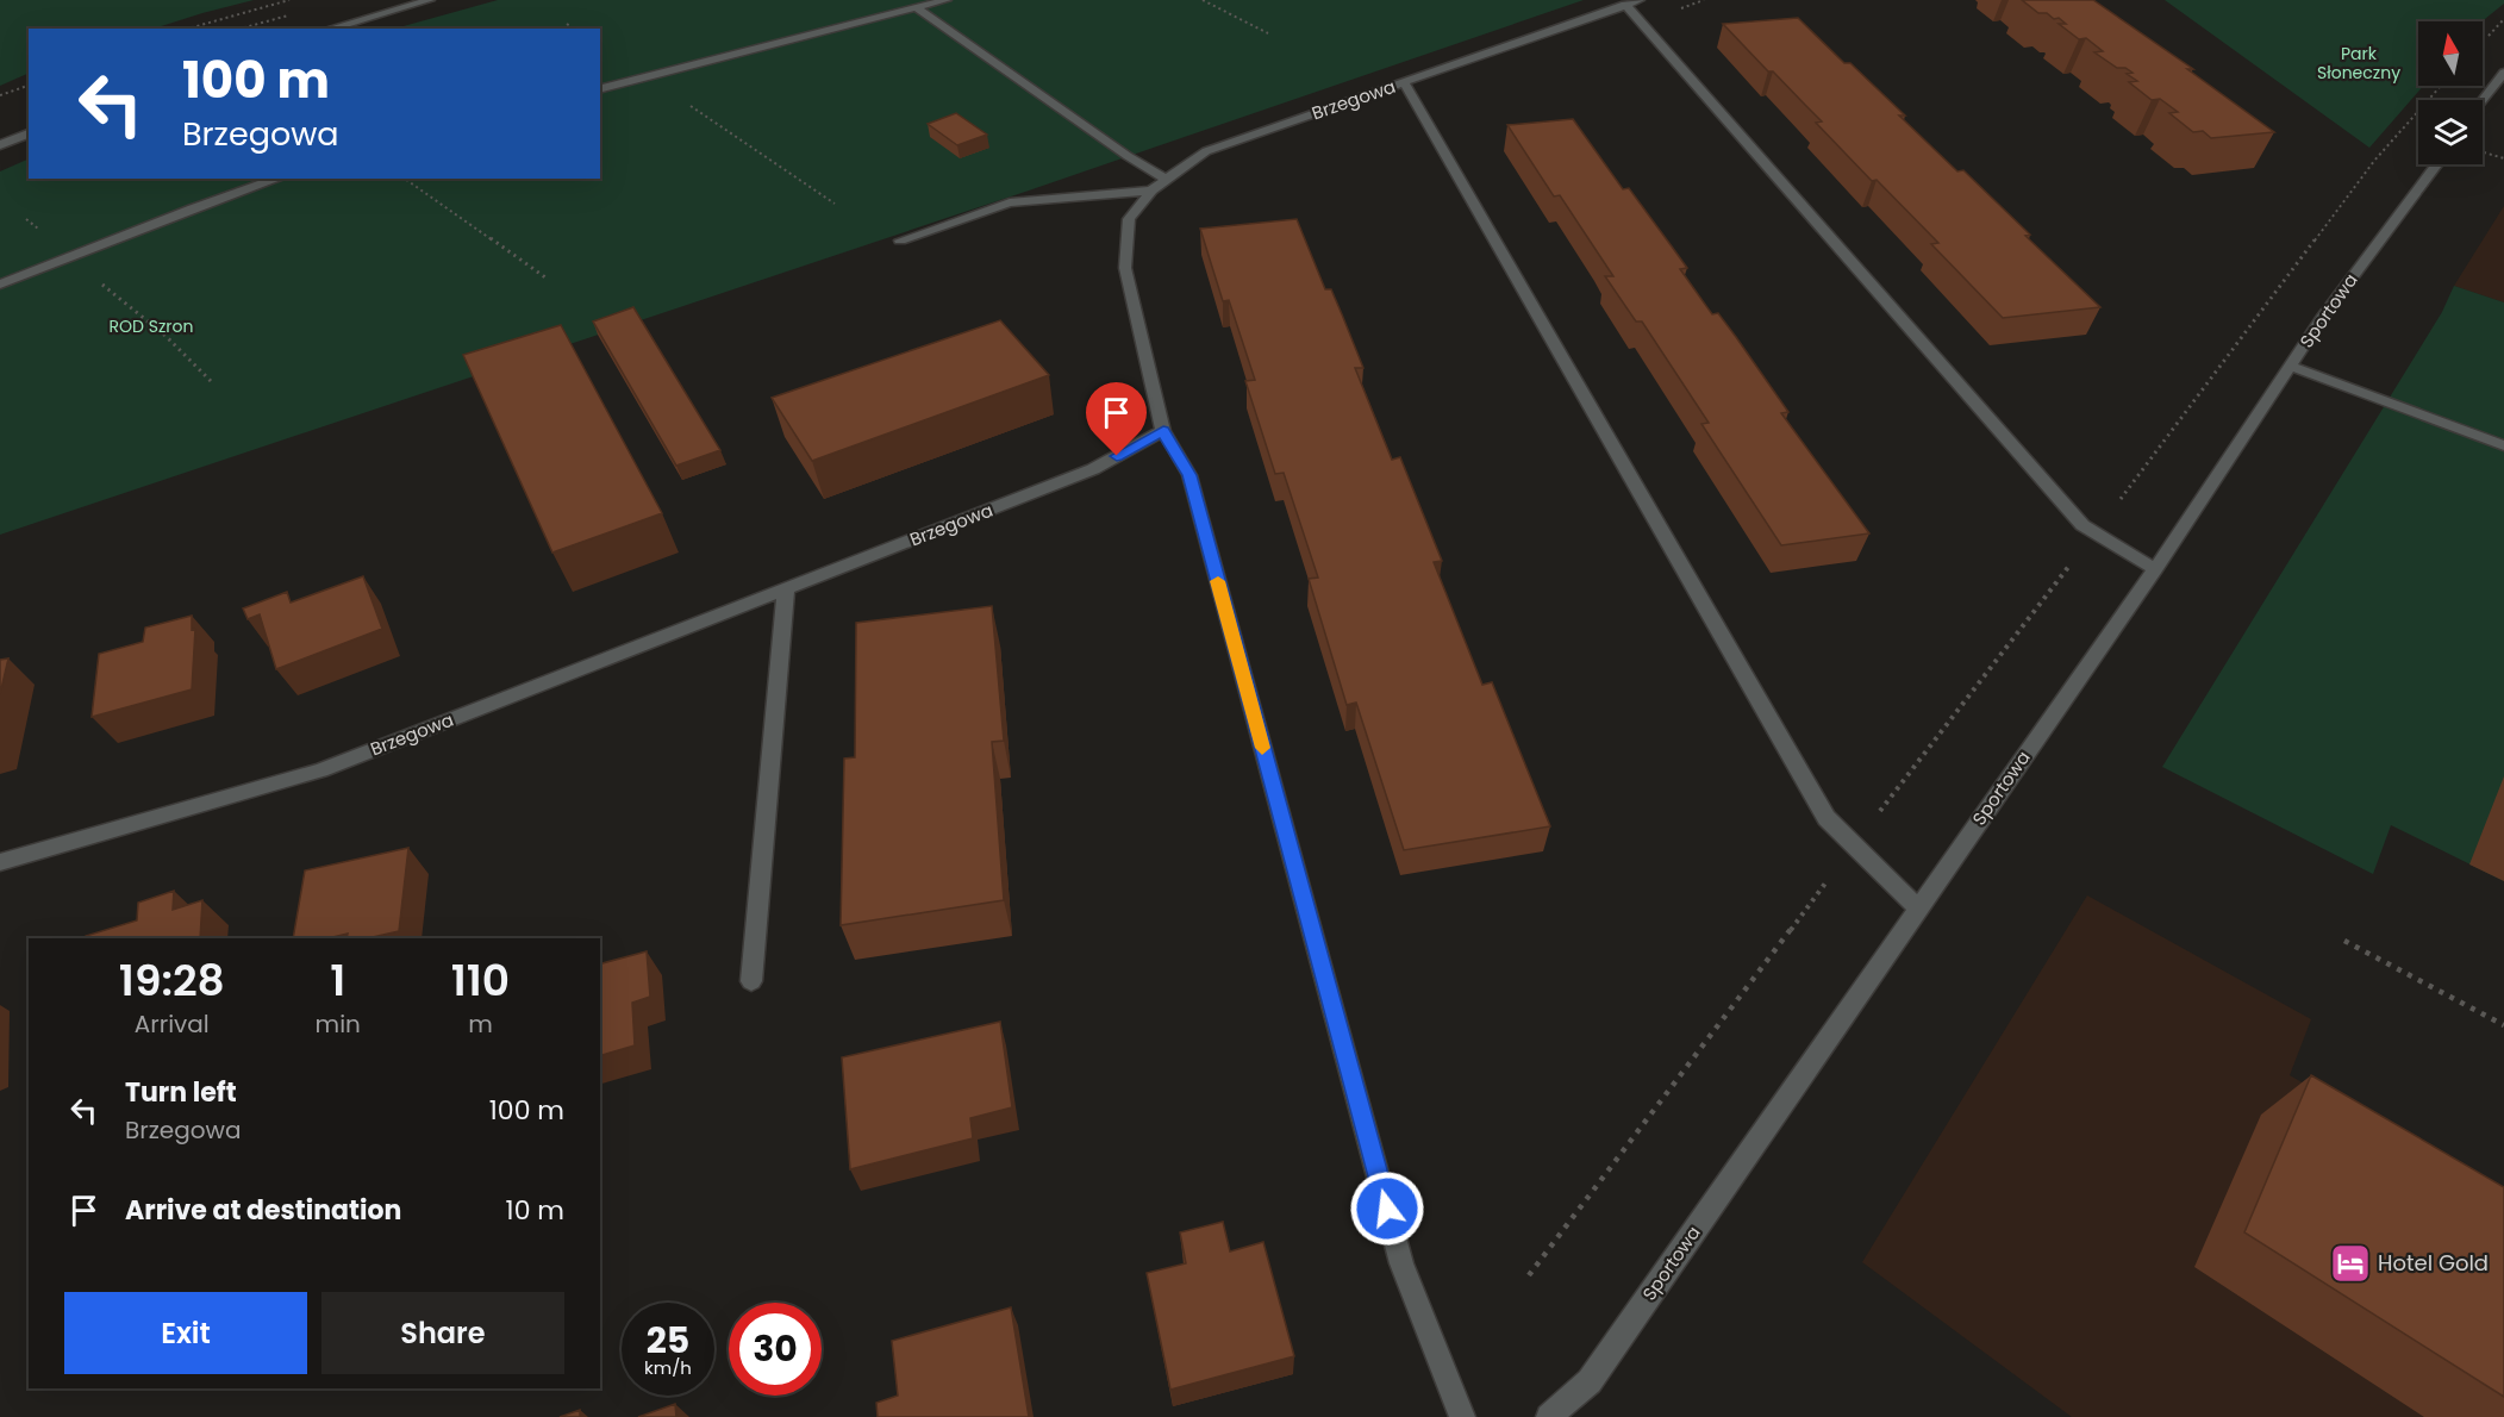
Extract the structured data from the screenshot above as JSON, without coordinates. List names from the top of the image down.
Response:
{
  "streets": {
    "street": ["Brzegowa", "Sportowa"]
  },
  "parks": ["Park Słoneczny", "ROD Szron"],
  "places": {
    "hotel": ["Hotel Gold"]
  },
  "north": "top",
  "page": {
    "turn": ["100 m", "Brzegowa"],
    "eta": [
      "19:28",
      "Arrival",
      "1",
      "min",
      "110",
      "m"
    ],
    "list": [
      {
        "name": "Turn left",
        "note": "Brzegowa",
        "value": "100 m"
      },
      {
        "name": "Arrive at destination",
        "value": "10 m"
      }
    ],
    "buttons": ["Exit", "Share"],
    "speed": "25 km/h",
    "limit": "30"
  }
}
